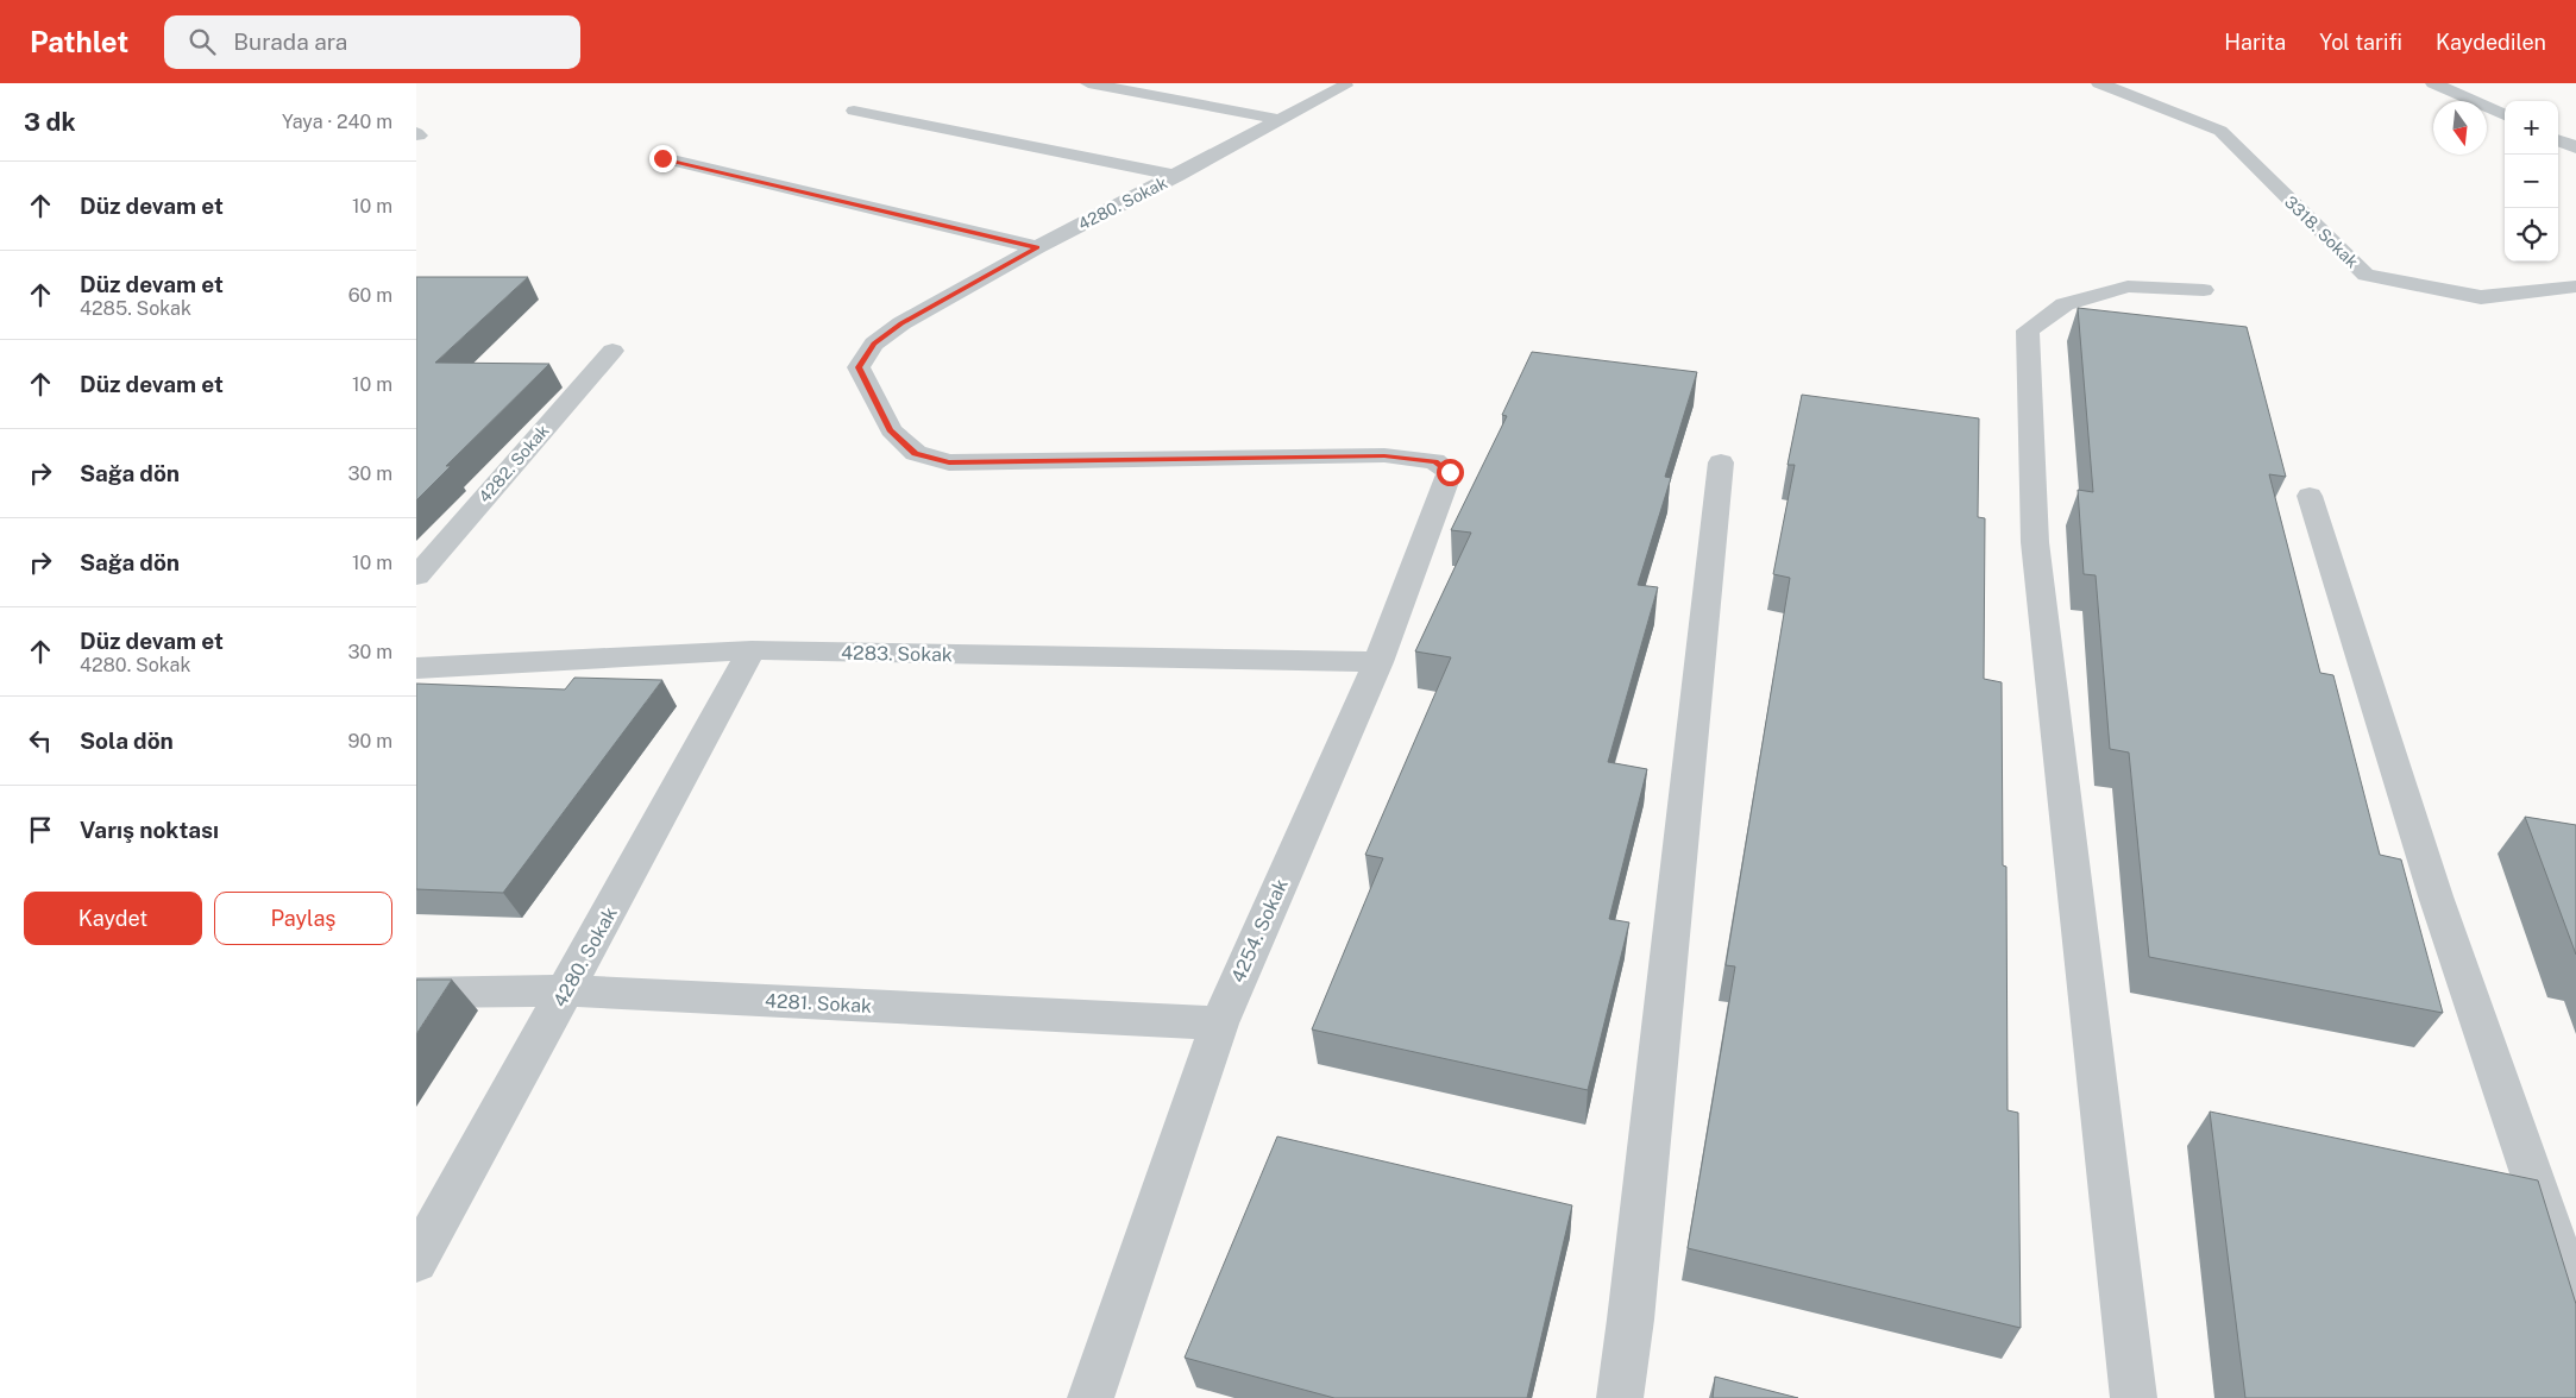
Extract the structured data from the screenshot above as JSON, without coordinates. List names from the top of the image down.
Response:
{
  "streets": {
    "street": [
      "4280. Sokak",
      "3318. Sokak",
      "4282. Sokak",
      "4283. Sokak",
      "4254. Sokak",
      "4281. Sokak"
    ]
  },
  "crossings": [
    ["4280. Sokak", "4283. Sokak"],
    ["4280. Sokak", "4254. Sokak"],
    ["4280. Sokak", "4281. Sokak"],
    ["4283. Sokak", "4254. Sokak"],
    ["4254. Sokak", "4281. Sokak"]
  ],
  "north": "bottom",
  "page": {
    "header": "Pathlet",
    "search": "Burada ara",
    "nav": ["Harita", "Yol tarifi", "Kaydedilen"],
    "heading": ["3 dk", "Yaya · 240 m"],
    "map_buttons": ["+", "−"],
    "list": [
      ["Düz devam et", "10 m"],
      ["Düz devam et", "4285. Sokak", "60 m"],
      ["Düz devam et", "10 m"],
      ["Sağa dön", "30 m"],
      ["Sağa dön", "10 m"],
      ["Düz devam et", "4280. Sokak", "30 m"],
      ["Sola dön", "90 m"],
      "Varış noktası"
    ],
    "buttons": ["Kaydet", "Paylaş"]
  }
}
